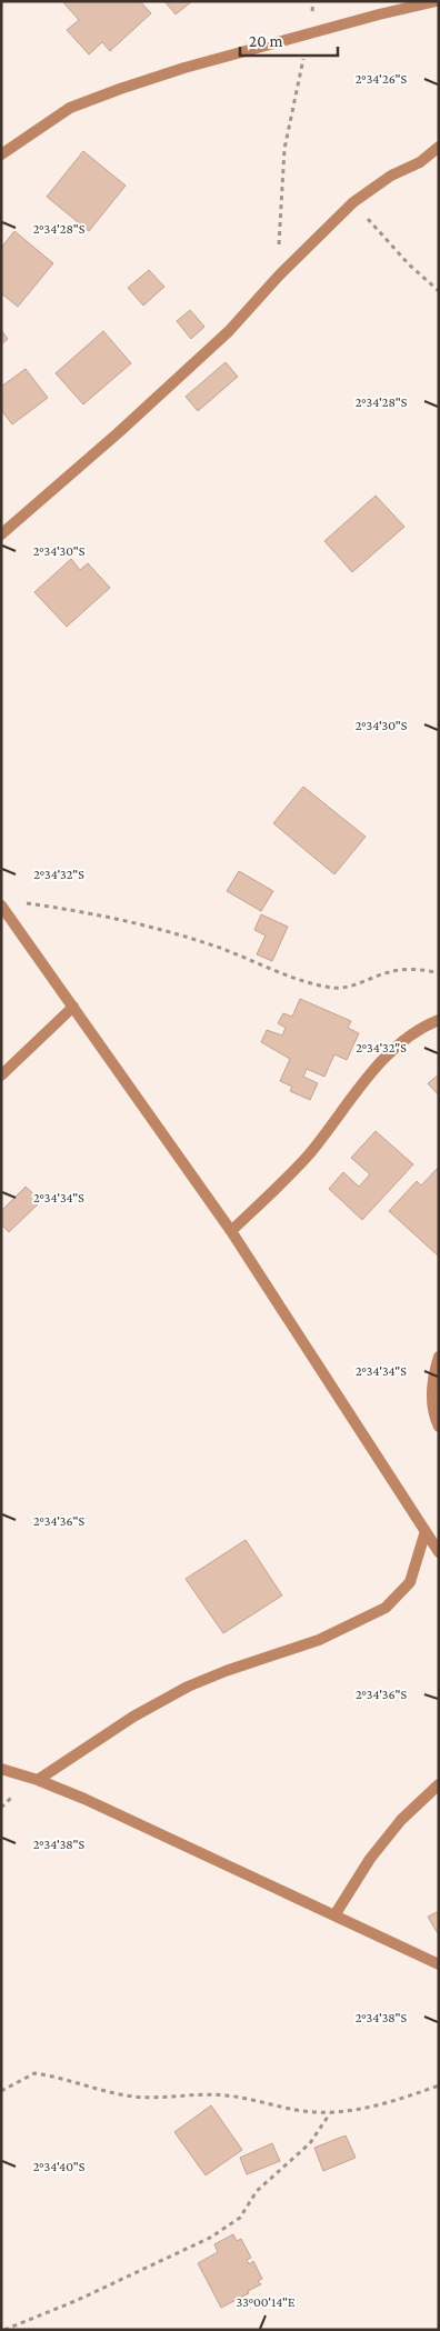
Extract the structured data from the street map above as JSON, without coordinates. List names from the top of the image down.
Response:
{
  "scale_bar": "20 m",
  "coordinates": [
    "2°34'26\"S",
    "2°34'28\"S",
    "2°34'30\"S",
    "2°34'32\"S",
    "2°34'34\"S",
    "2°34'36\"S",
    "2°34'38\"S",
    "2°34'40\"S",
    "33°00'14\"E"
  ]
}
